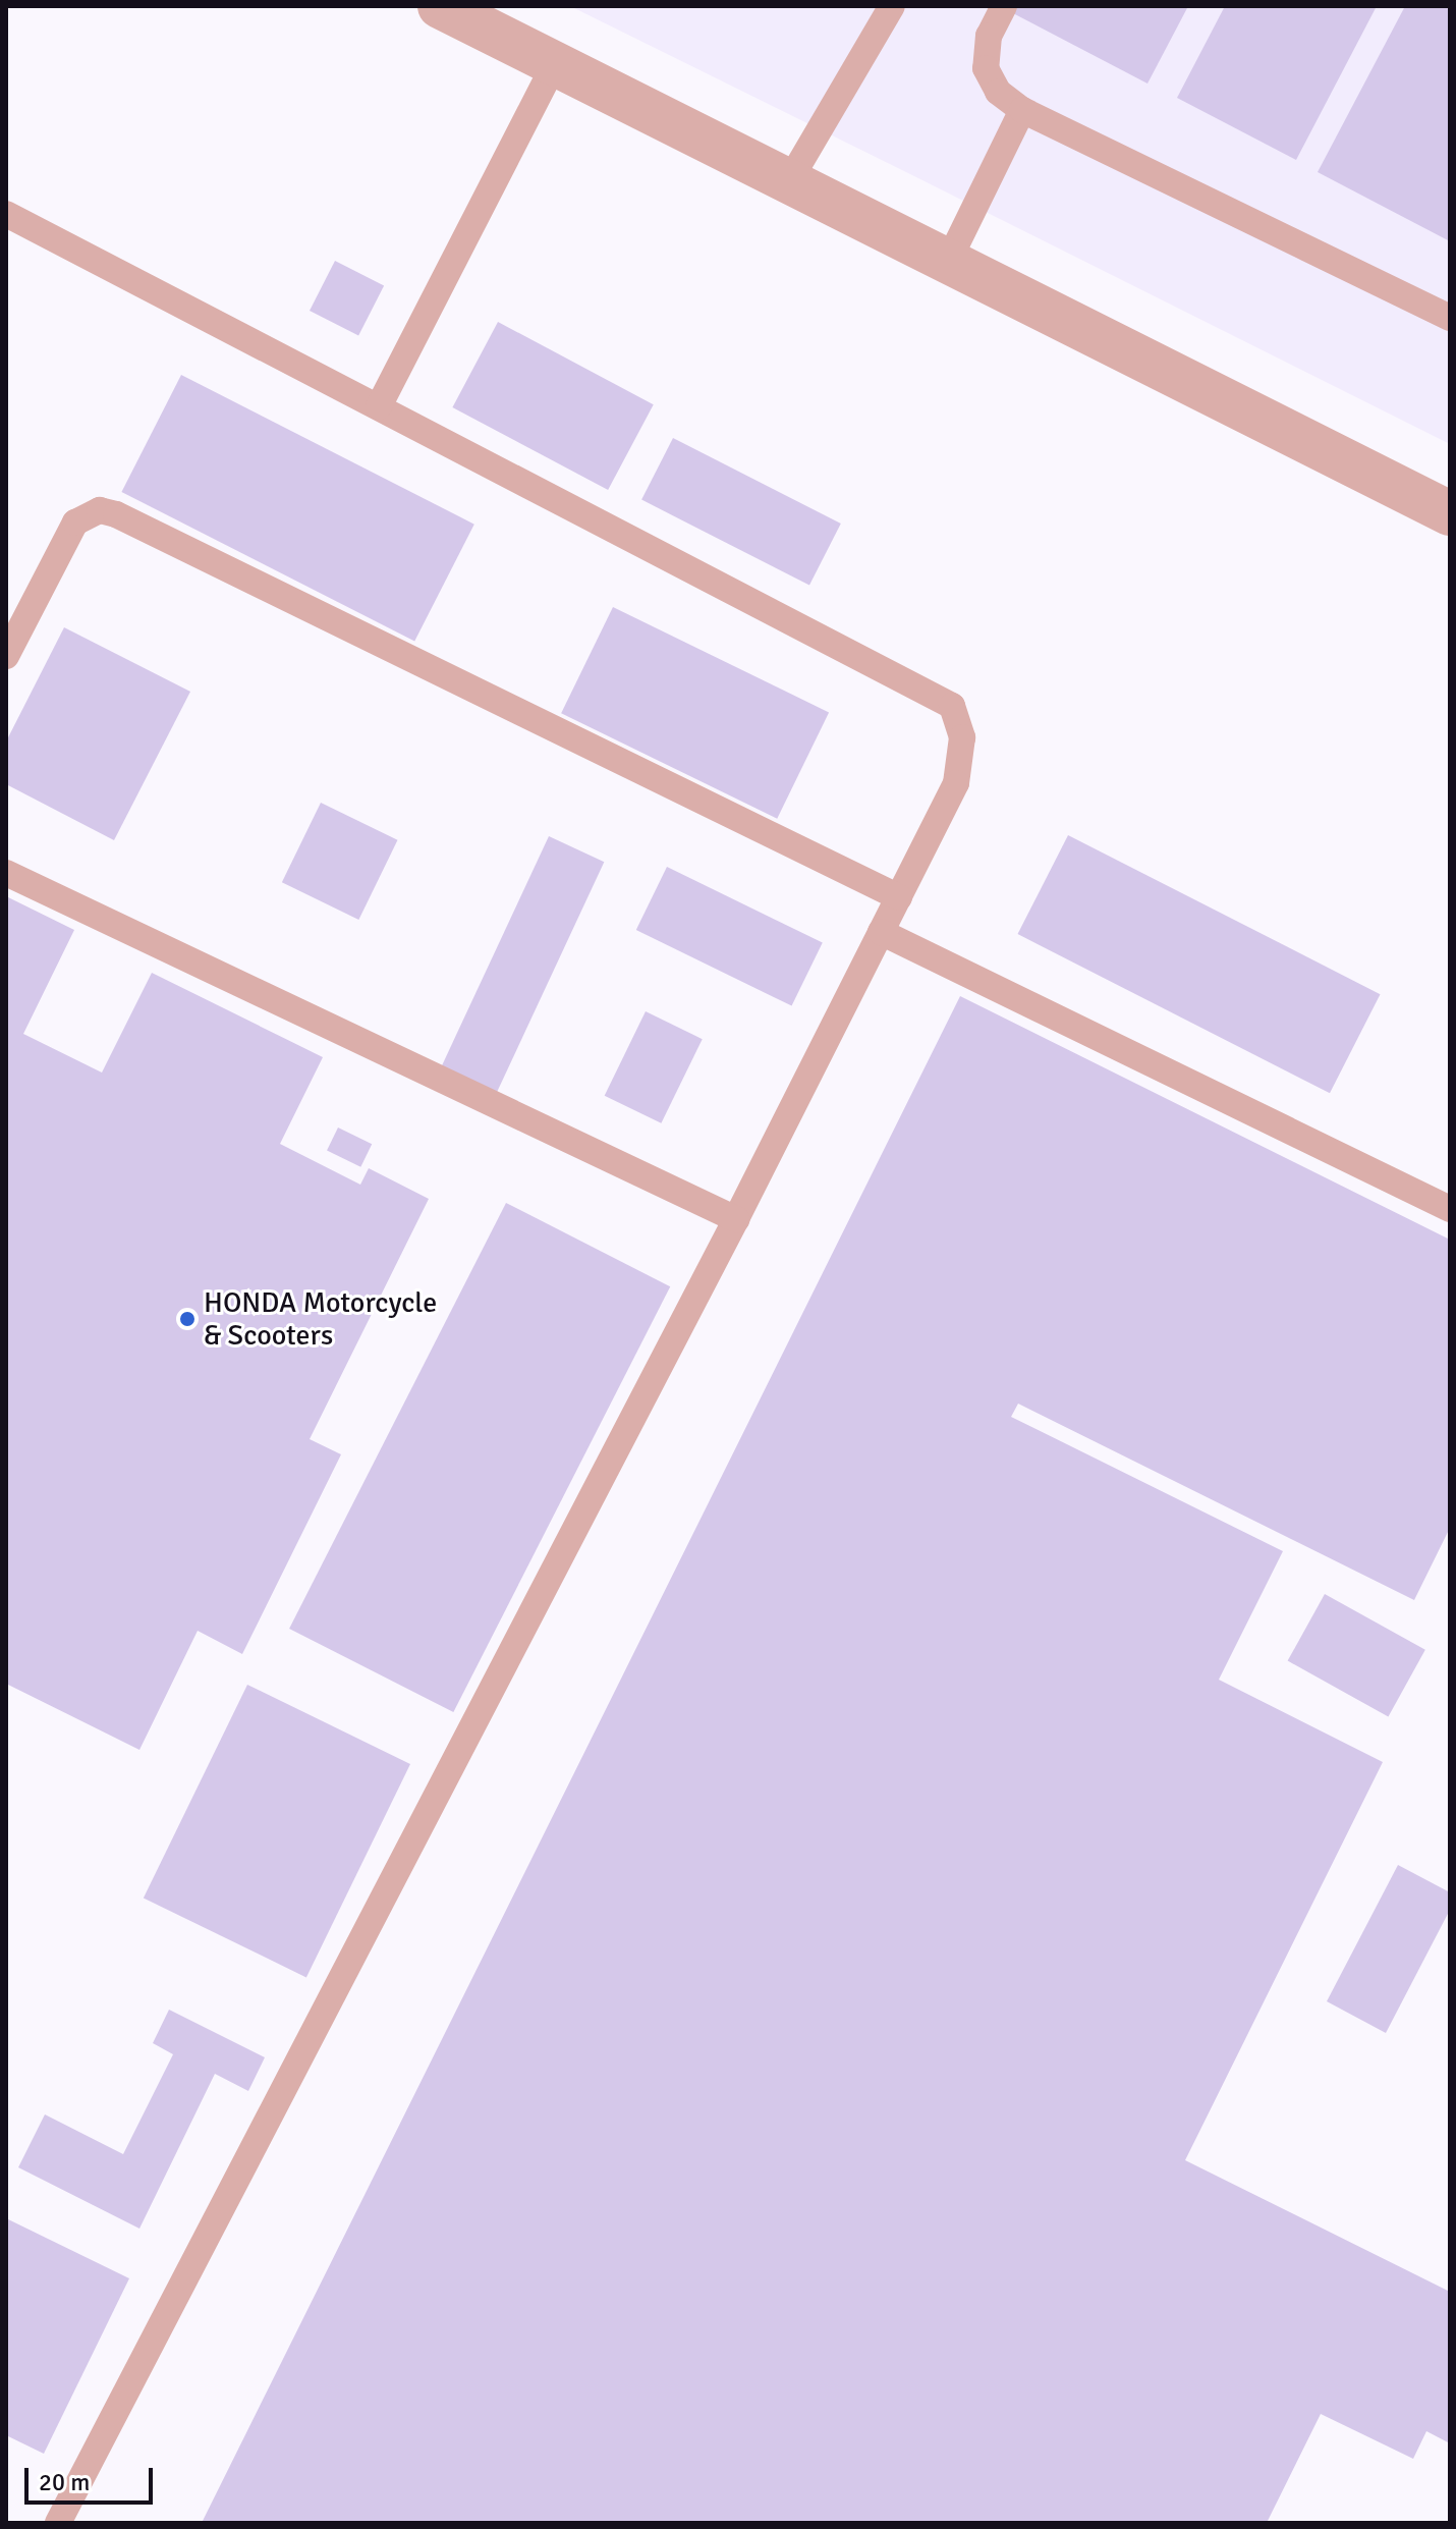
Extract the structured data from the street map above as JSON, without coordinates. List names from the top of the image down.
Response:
{
  "places": ["HONDA Motorcycle & Scooters"],
  "scale_bar": "20 m"
}
